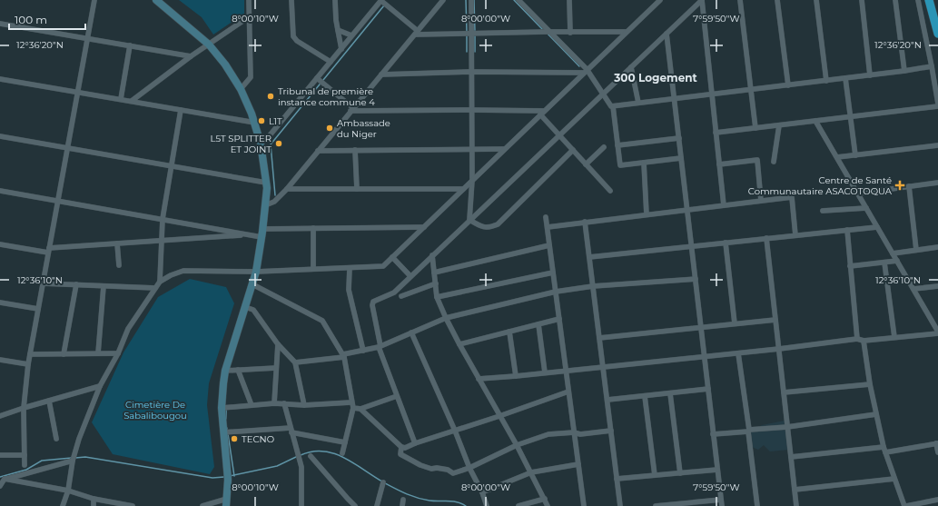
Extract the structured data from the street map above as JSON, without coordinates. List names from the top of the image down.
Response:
{
  "districts": ["300 Logement"],
  "parks": ["Cimetière De Sabalibougou"],
  "places": {
    "other": [
      "Tribunal de première instance commune 4",
      "L1T",
      "Ambassade du Niger",
      "L5T SPLITTER ET JOINT",
      "TECNO"
    ],
    "health": ["Centre de Santé Communautaire ASACOTOQUA"]
  },
  "scale_bar": "100 m",
  "coordinates": [
    "8°00'10\"W",
    "8°00'00\"W",
    "7°59'50\"W",
    "12°36'20\"N",
    "12°36'10\"N"
  ]
}
